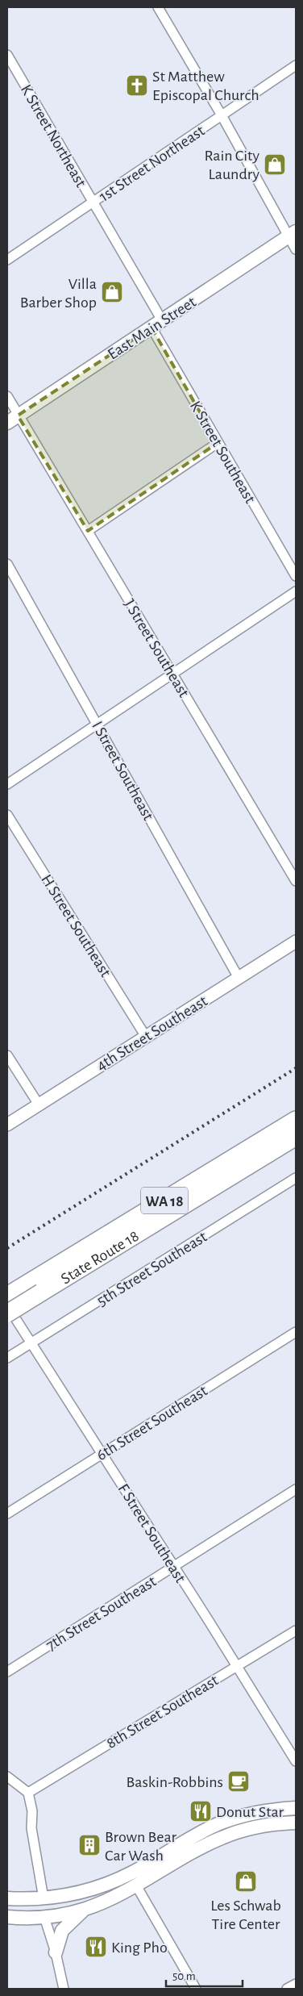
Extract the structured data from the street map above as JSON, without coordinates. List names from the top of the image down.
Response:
{
  "streets": {
    "highway": ["WA 18", "State Route 18"],
    "main road": ["East Main Street"],
    "street": [
      "K Street Northeast",
      "1st Street Northeast",
      "K Street Southeast",
      "J Street Southeast",
      "I Street Southeast",
      "H Street Southeast",
      "4th Street Southeast",
      "5th Street Southeast",
      "6th Street Southeast",
      "F Street Southeast",
      "7th Street Southeast",
      "8th Street Southeast"
    ]
  },
  "crossings": [
    ["K Street Northeast", "1st Street Northeast"],
    ["K Street Northeast", "East Main Street"],
    ["K Street Northeast", "K Street Southeast"],
    ["East Main Street", "K Street Southeast"],
    ["East Main Street", "J Street Southeast"],
    ["I Street Southeast", "4th Street Southeast"],
    ["H Street Southeast", "4th Street Southeast"],
    ["5th Street Southeast", "F Street Southeast"],
    ["6th Street Southeast", "F Street Southeast"],
    ["F Street Southeast", "7th Street Southeast"],
    ["F Street Southeast", "8th Street Southeast"]
  ],
  "places": {
    "church": ["St Matthew Episcopal Church"],
    "shop": ["Rain City Laundry", "Villa Barber Shop", "Les Schwab Tire Center"],
    "cafe": ["Baskin-Robbins"],
    "restaurant": ["Donut Star", "King Pho"],
    "building": ["Brown Bear Car Wash"]
  },
  "scale_bar": "50 m"
}
